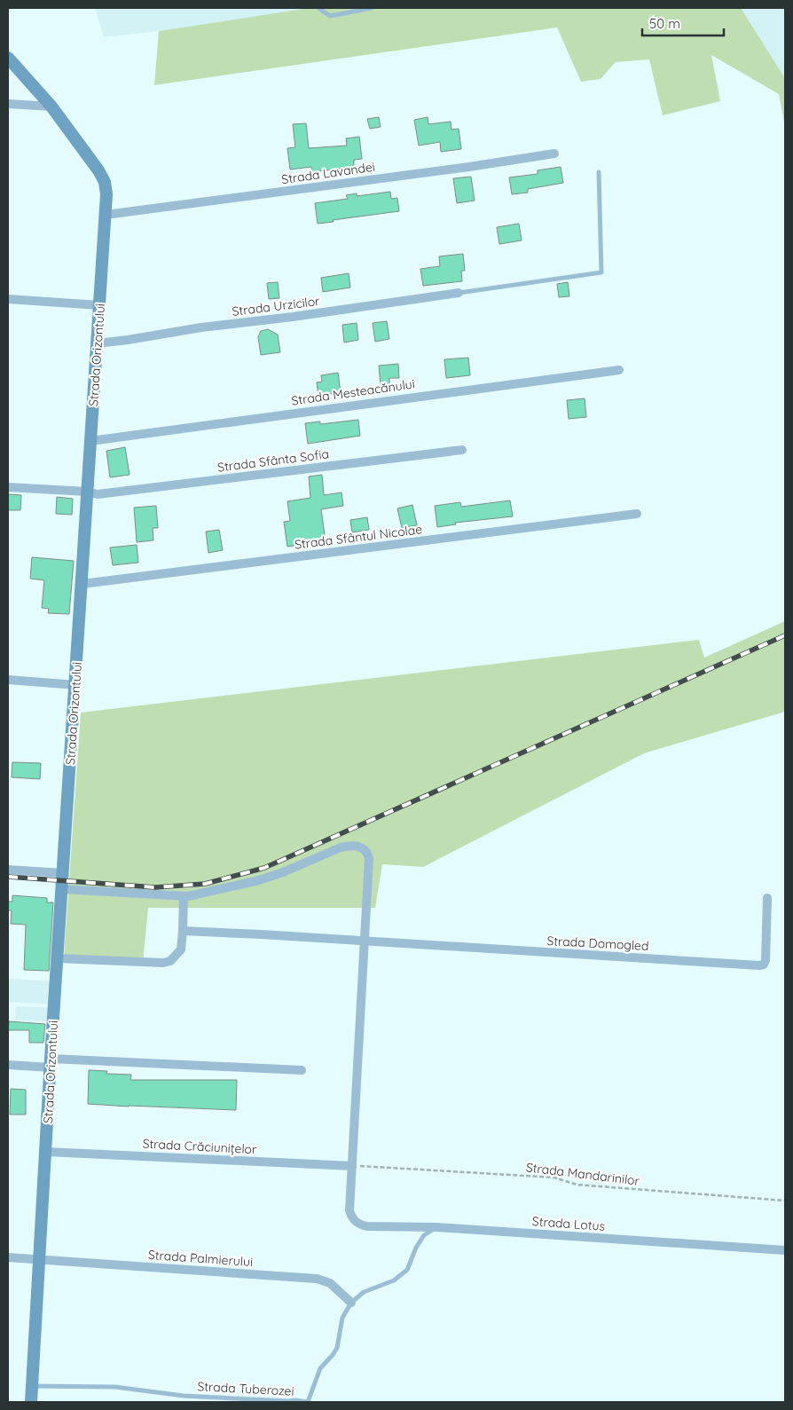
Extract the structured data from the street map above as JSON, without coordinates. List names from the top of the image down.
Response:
{
  "streets": {
    "street": [
      "Strada Lavandei",
      "Strada Urzicilor",
      "Strada Orizontului",
      "Strada Mesteacănului",
      "Strada Sfânta Sofia",
      "Strada Sfântul Nicolae",
      "Strada Domogled",
      "Strada Crăciunițelor",
      "Strada Lotus",
      "Strada Palmierului"
    ],
    "lane": ["Strada Tuberozei"],
    "path": ["Strada Mandarinilor"]
  },
  "crossings": [
    ["Strada Lavandei", "Strada Orizontului"],
    ["Strada Urzicilor", "Strada Orizontului"],
    ["Strada Orizontului", "Strada Mesteacănului"],
    ["Strada Orizontului", "Strada Sfânta Sofia"],
    ["Strada Orizontului", "Strada Sfântul Nicolae"],
    ["Strada Orizontului", "Strada Crăciunițelor"],
    ["Strada Orizontului", "Strada Palmierului"],
    ["Strada Orizontului", "Strada Tuberozei"],
    ["Strada Crăciunițelor", "Strada Mandarinilor"],
    ["Strada Crăciunițelor", "Strada Lotus"],
    ["Strada Mandarinilor", "Strada Lotus"],
    ["Strada Lotus", "Strada Tuberozei"],
    ["Strada Palmierului", "Strada Tuberozei"]
  ],
  "scale_bar": "50 m"
}
